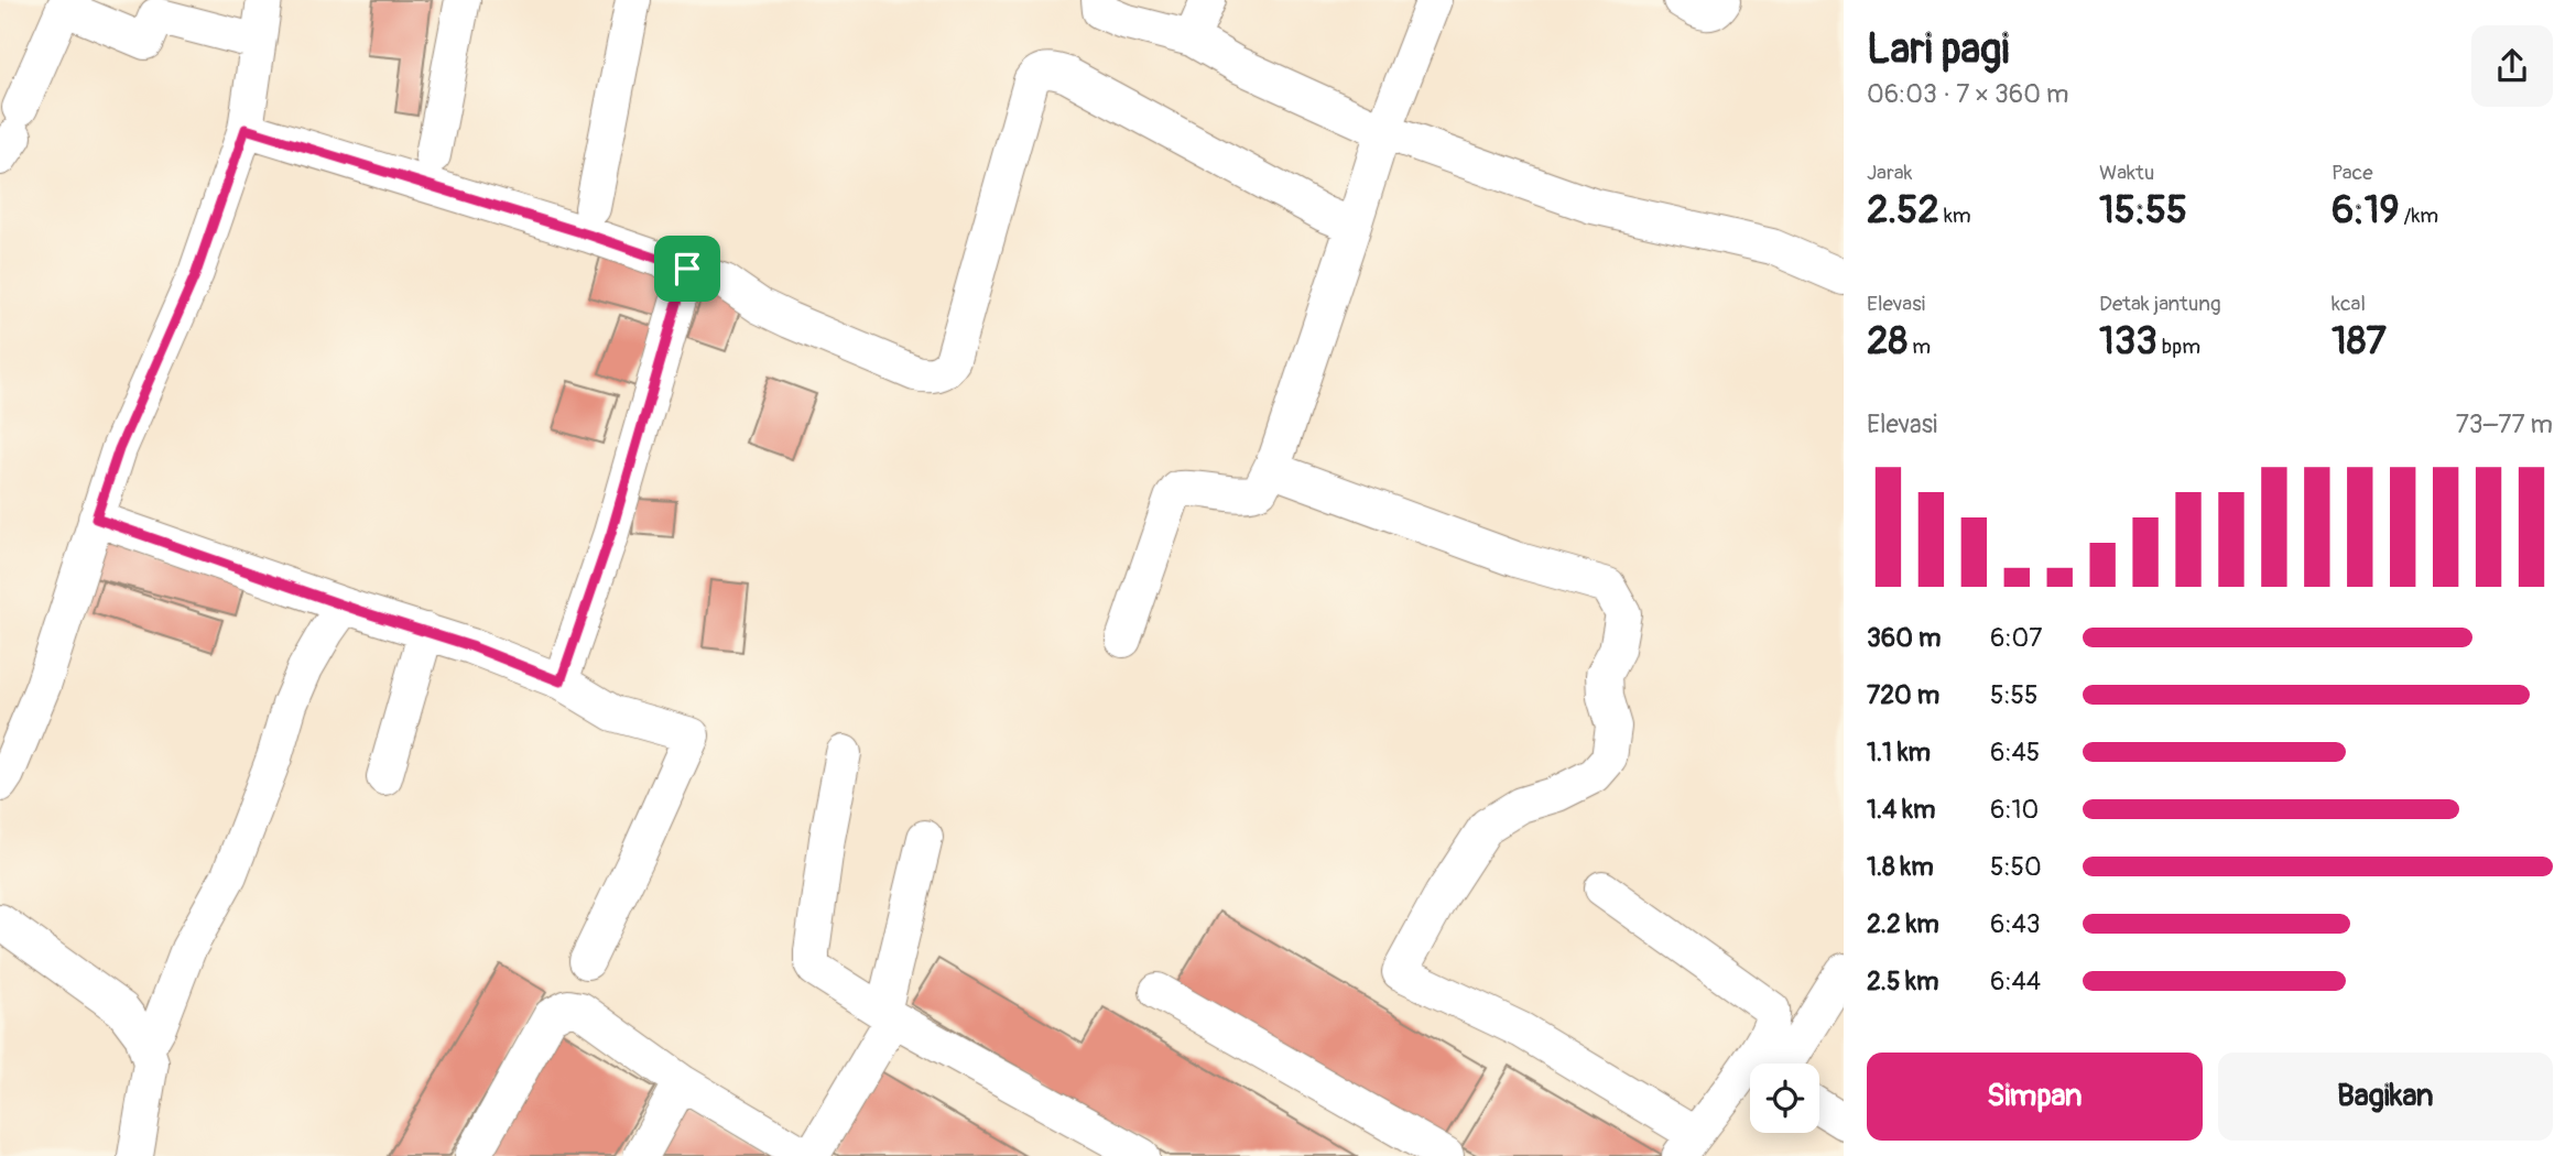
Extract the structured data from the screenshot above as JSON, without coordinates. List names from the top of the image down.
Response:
{
  "page": {
    "heading": ["Lari pagi", "06:03 · 7 × 360 m"],
    "stats": [
      ["Jarak", "2.52 km"],
      ["Waktu", "15:55"],
      ["Pace", "6:19 /km"],
      ["Elevasi", "28 m"],
      ["Detak jantung", "133 bpm"],
      ["kcal", "187"]
    ],
    "chart": ["Elevasi", "73–77 m"],
    "list": [
      {
        "name": "360 m",
        "note": "6:07"
      },
      {
        "name": "720 m",
        "note": "5:55"
      },
      {
        "name": "1.1 km",
        "note": "6:45"
      },
      {
        "name": "1.4 km",
        "note": "6:10"
      },
      {
        "name": "1.8 km",
        "note": "5:50"
      },
      {
        "name": "2.2 km",
        "note": "6:43"
      },
      {
        "name": "2.5 km",
        "note": "6:44"
      }
    ],
    "buttons": ["Simpan", "Bagikan"]
  }
}
